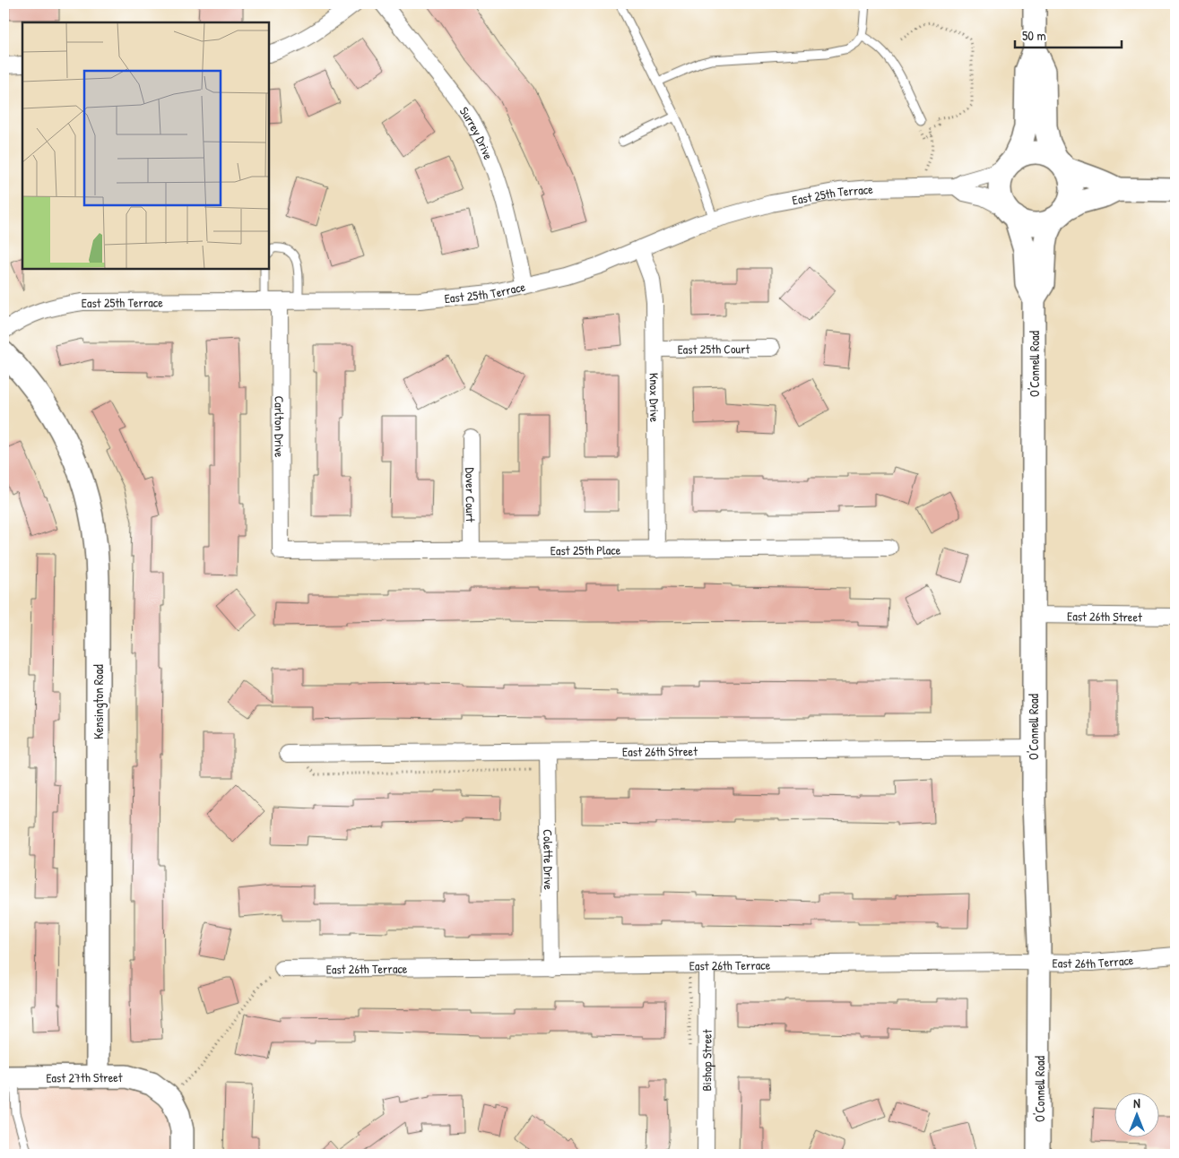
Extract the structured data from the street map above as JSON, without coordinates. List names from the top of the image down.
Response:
{
  "streets": {
    "street": [
      "Surrey Drive",
      "East 25th Terrace",
      "East 25th Court",
      "O'Connell Road",
      "Knox Drive",
      "Carlton Drive",
      "Dover Court",
      "East 25th Place",
      "East 26th Street",
      "Kensington Road",
      "Colette Drive",
      "East 26th Terrace",
      "Bishop Street",
      "East 27th Street"
    ]
  },
  "crossings": [
    ["Surrey Drive", "East 25th Terrace"],
    ["East 25th Terrace", "O'Connell Road"],
    ["East 25th Terrace", "Knox Drive"],
    ["East 25th Terrace", "Carlton Drive"],
    ["East 25th Court", "Knox Drive"],
    ["O'Connell Road", "East 26th Street"],
    ["O'Connell Road", "East 26th Terrace"],
    ["Knox Drive", "East 25th Place"],
    ["Carlton Drive", "East 25th Place"],
    ["Dover Court", "East 25th Place"],
    ["East 26th Street", "Colette Drive"],
    ["Kensington Road", "East 27th Street"],
    ["Colette Drive", "East 26th Terrace"],
    ["East 26th Terrace", "Bishop Street"]
  ],
  "scale_bar": "50 m",
  "north": "top"
}
